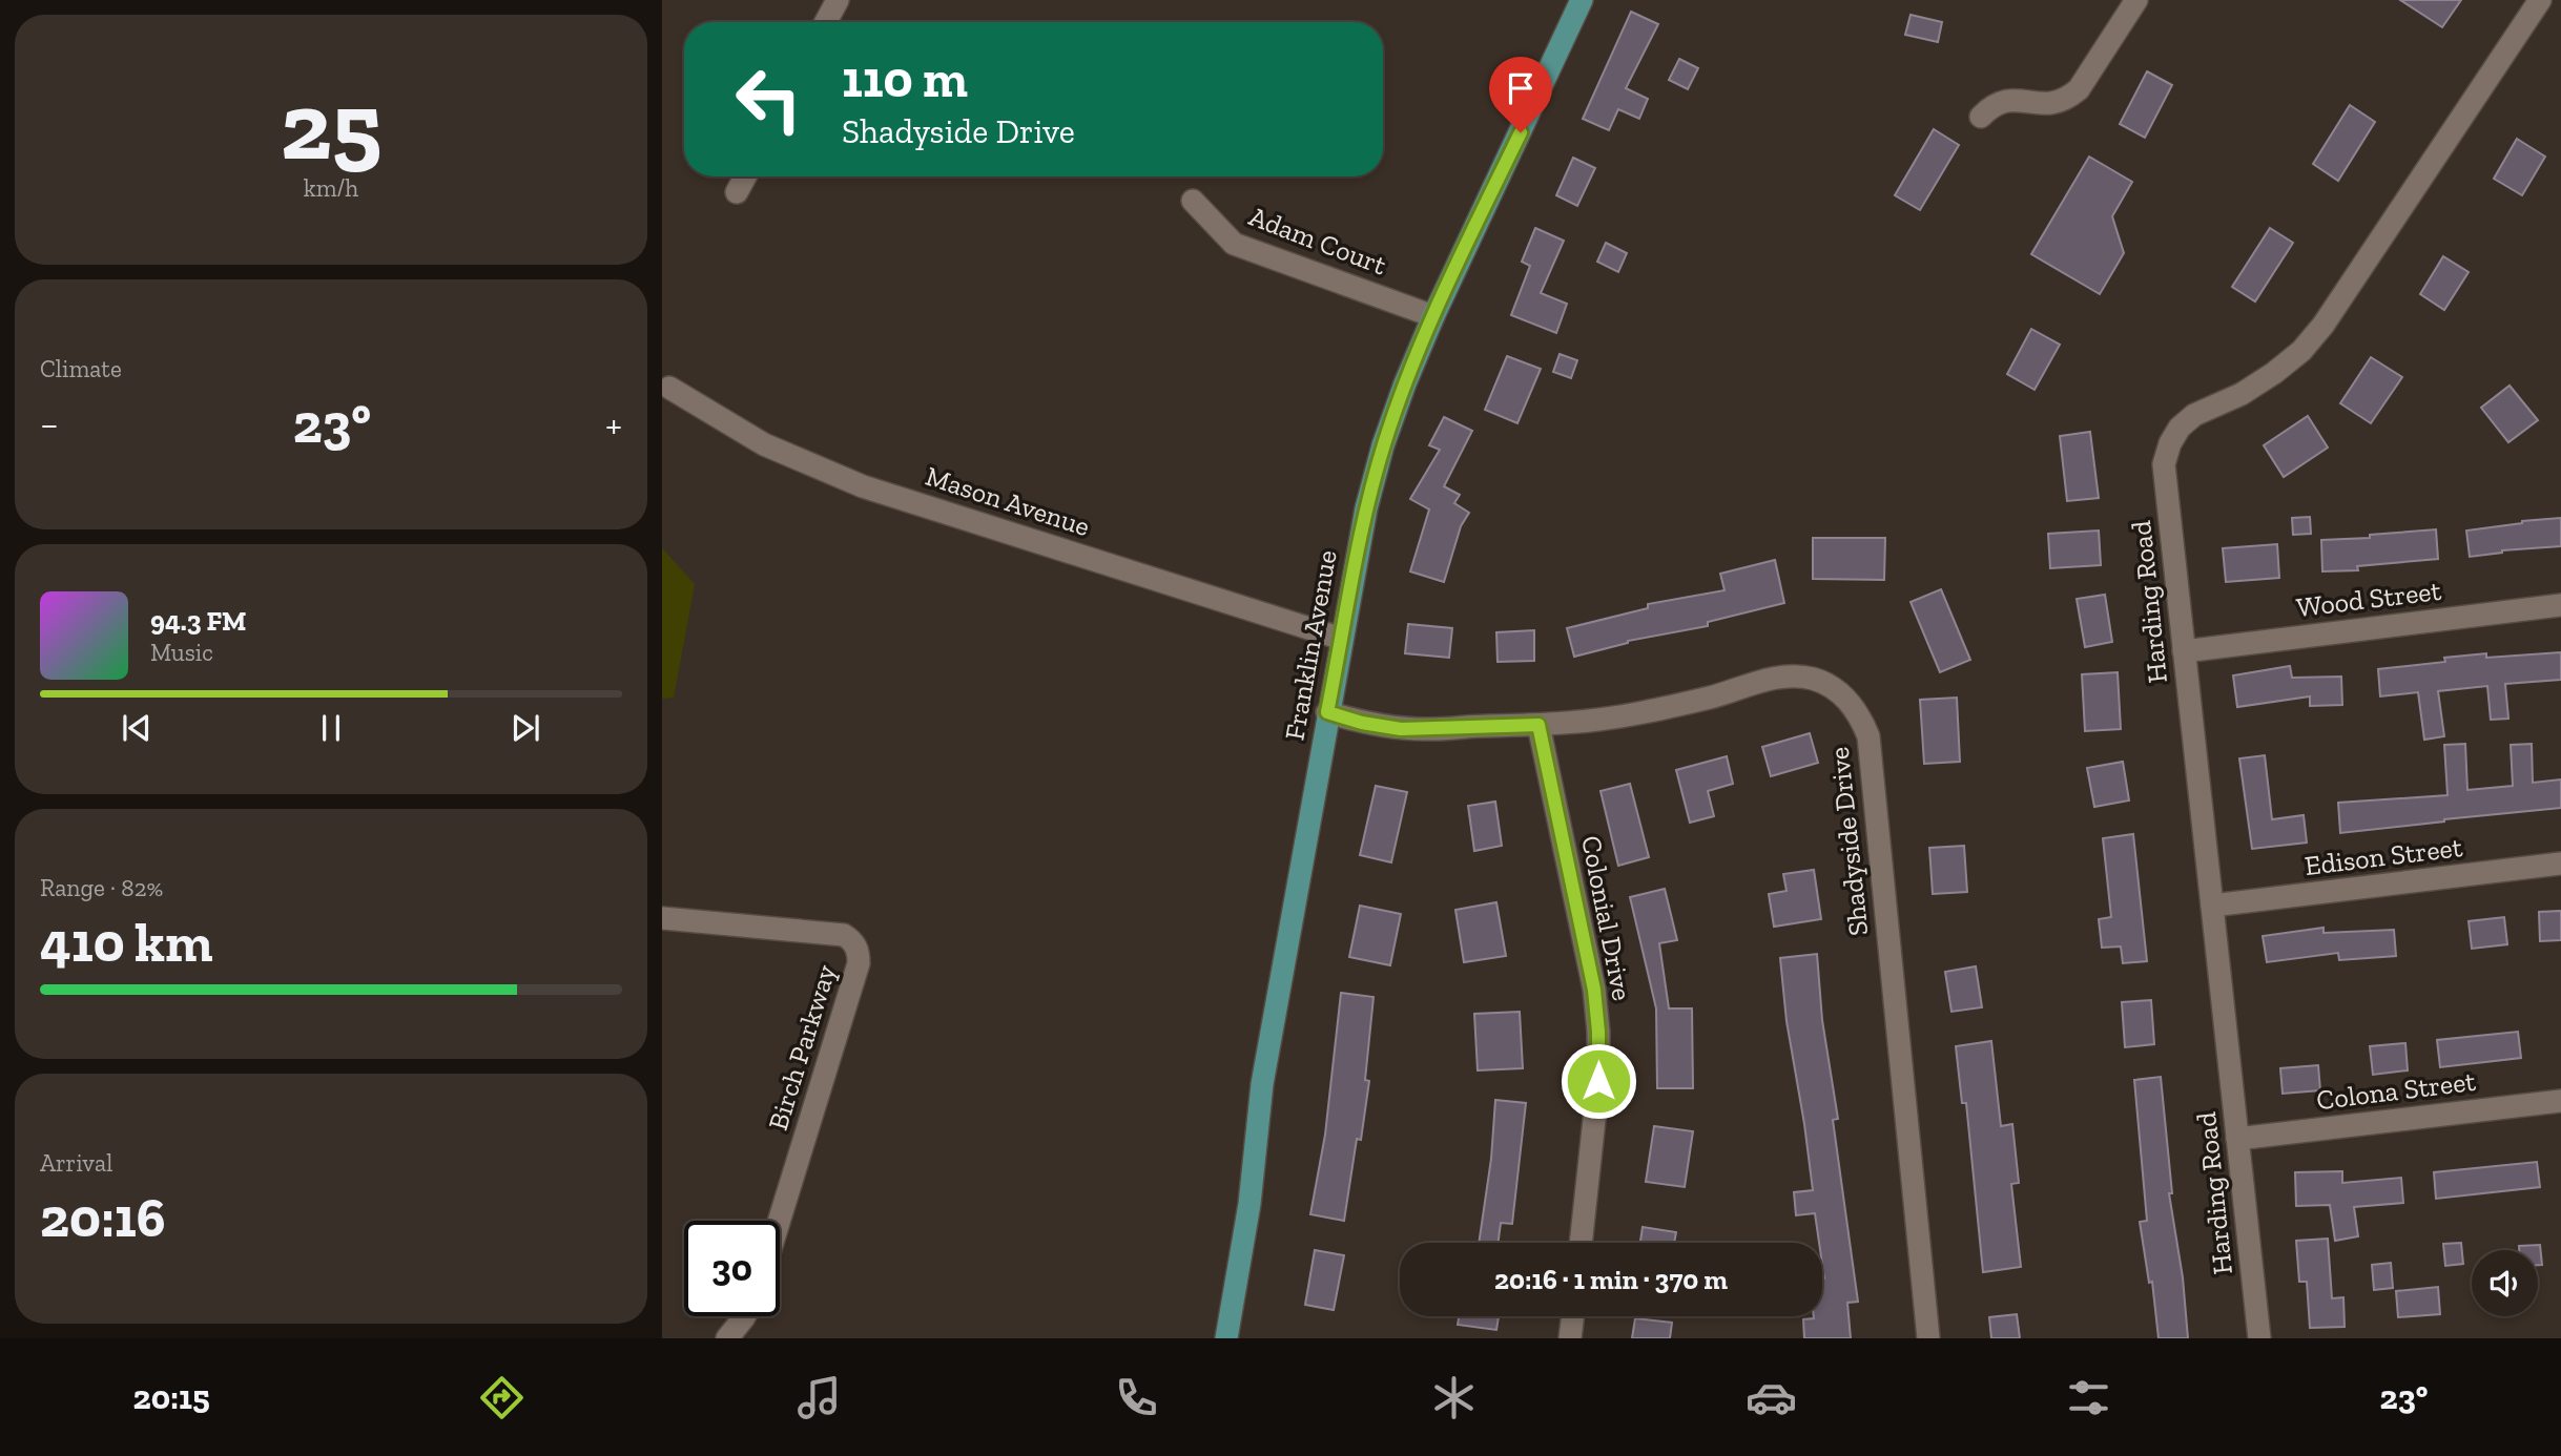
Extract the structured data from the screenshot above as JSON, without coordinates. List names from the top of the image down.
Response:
{
  "streets": {
    "main road": ["Franklin Avenue"],
    "street": [
      "Adam Court",
      "Mason Avenue",
      "Wood Street",
      "Harding Road",
      "Shadyside Drive",
      "Edison Street",
      "Colonial Drive",
      "Birch Parkway",
      "Colona Street"
    ]
  },
  "crossings": [
    ["Adam Court", "Franklin Avenue"],
    ["Mason Avenue", "Franklin Avenue"],
    ["Wood Street", "Harding Road"],
    ["Harding Road", "Edison Street"],
    ["Harding Road", "Colona Street"],
    ["Franklin Avenue", "Shadyside Drive"],
    ["Shadyside Drive", "Colonial Drive"]
  ],
  "page": {
    "tile": [
      ["25", "km/h"],
      "Climate",
      ["Range · 82%", "410 km"],
      ["Arrival", "20:16"]
    ],
    "turn": ["110 m", "Shadyside Drive"],
    "heat": ["−", "23°", "+"],
    "song": ["94.3 FM", "Music"],
    "limit": "30",
    "trip": "20:16 · 1 min · 370 m",
    "tabs": ["20:15", "23°"]
  }
}
